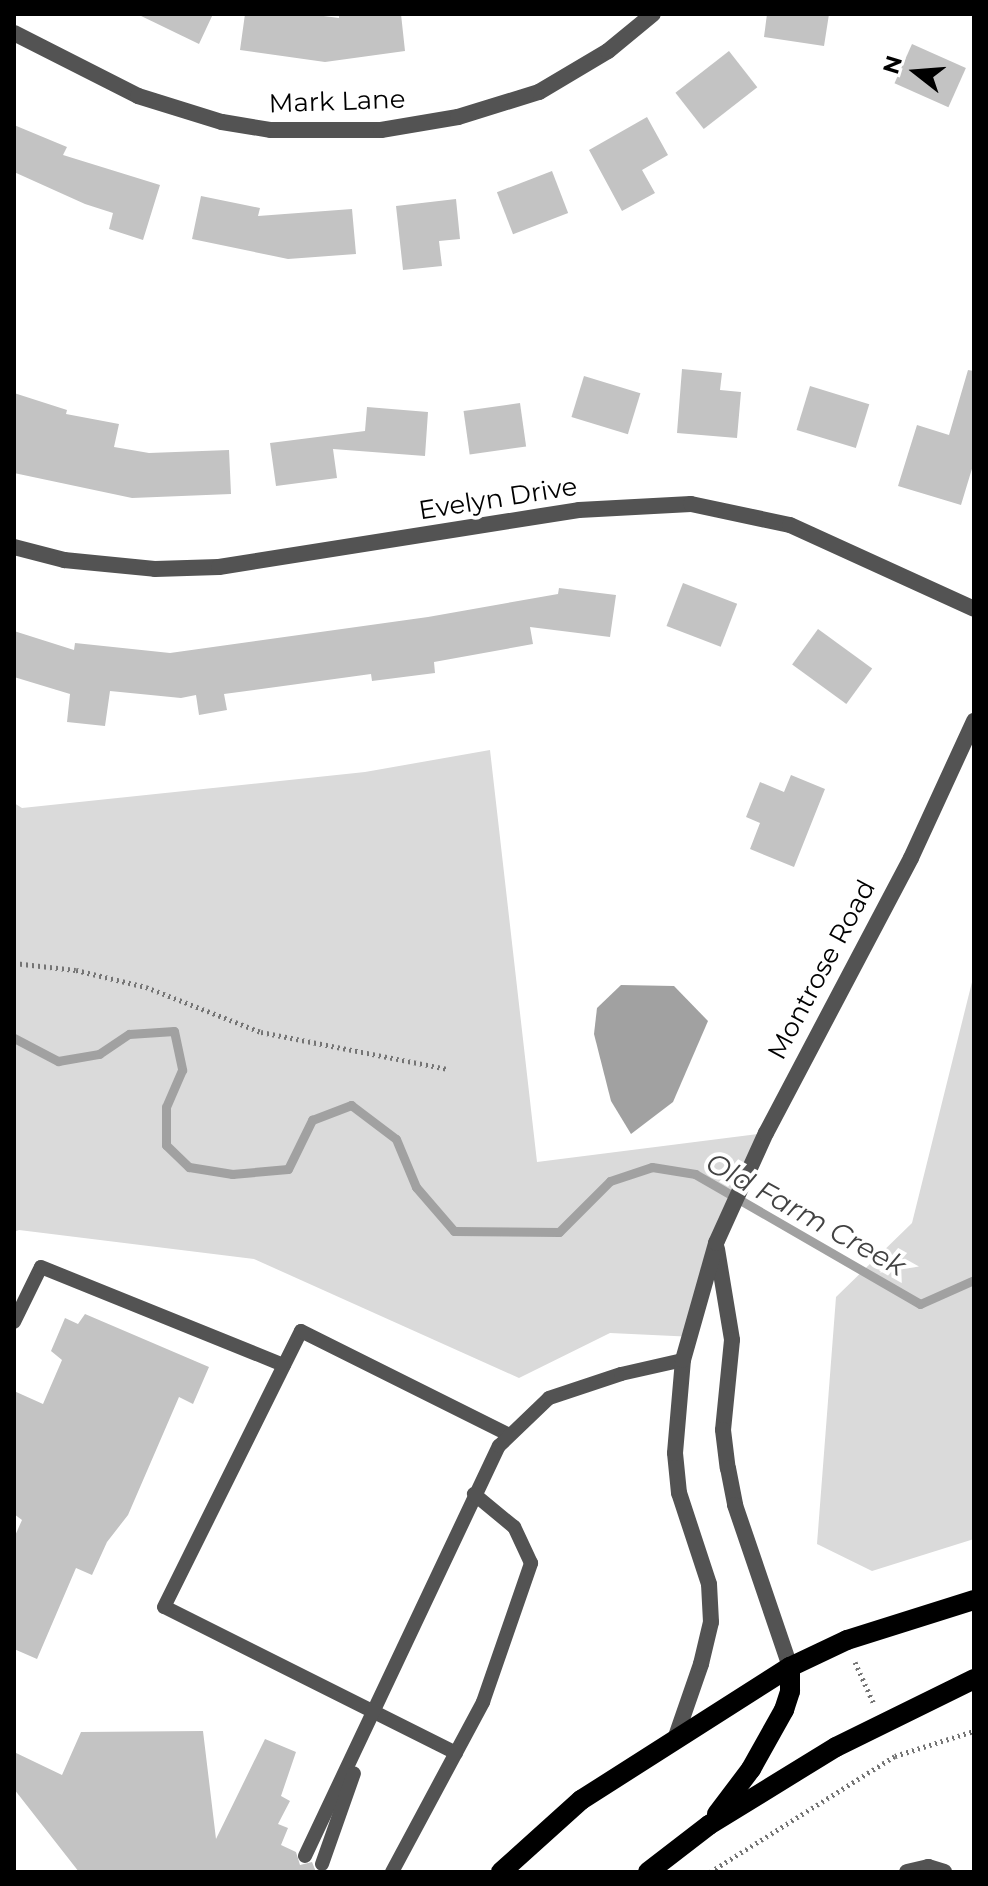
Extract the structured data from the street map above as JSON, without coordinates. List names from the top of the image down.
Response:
{
  "streets": {
    "street": ["Mark Lane", "Evelyn Drive", "Montrose Road"]
  },
  "water": ["Old Farm Creek"],
  "north": "left"
}
